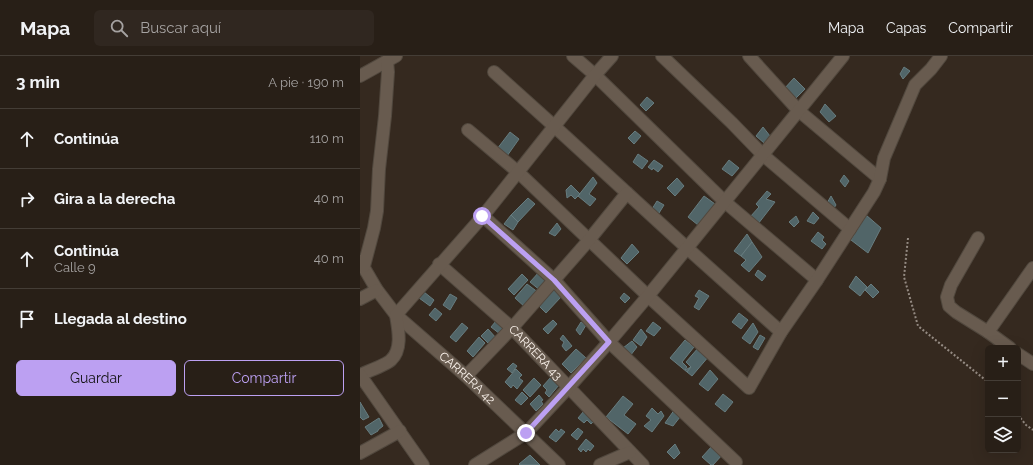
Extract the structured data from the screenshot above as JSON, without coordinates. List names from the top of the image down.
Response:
{
  "streets": {
    "street": ["CARRERA 43", "CARRERA 42"]
  },
  "page": {
    "header": "Mapa",
    "search": "Buscar aquí",
    "nav": ["Mapa", "Capas", "Compartir"],
    "heading": ["3 min", "A pie · 190 m"],
    "list": [
      ["Continúa", "110 m"],
      ["Gira a la derecha", "40 m"],
      ["Continúa", "Calle 9", "40 m"],
      "Llegada al destino"
    ],
    "map_buttons": ["+", "−"],
    "buttons": ["Guardar", "Compartir"]
  }
}
